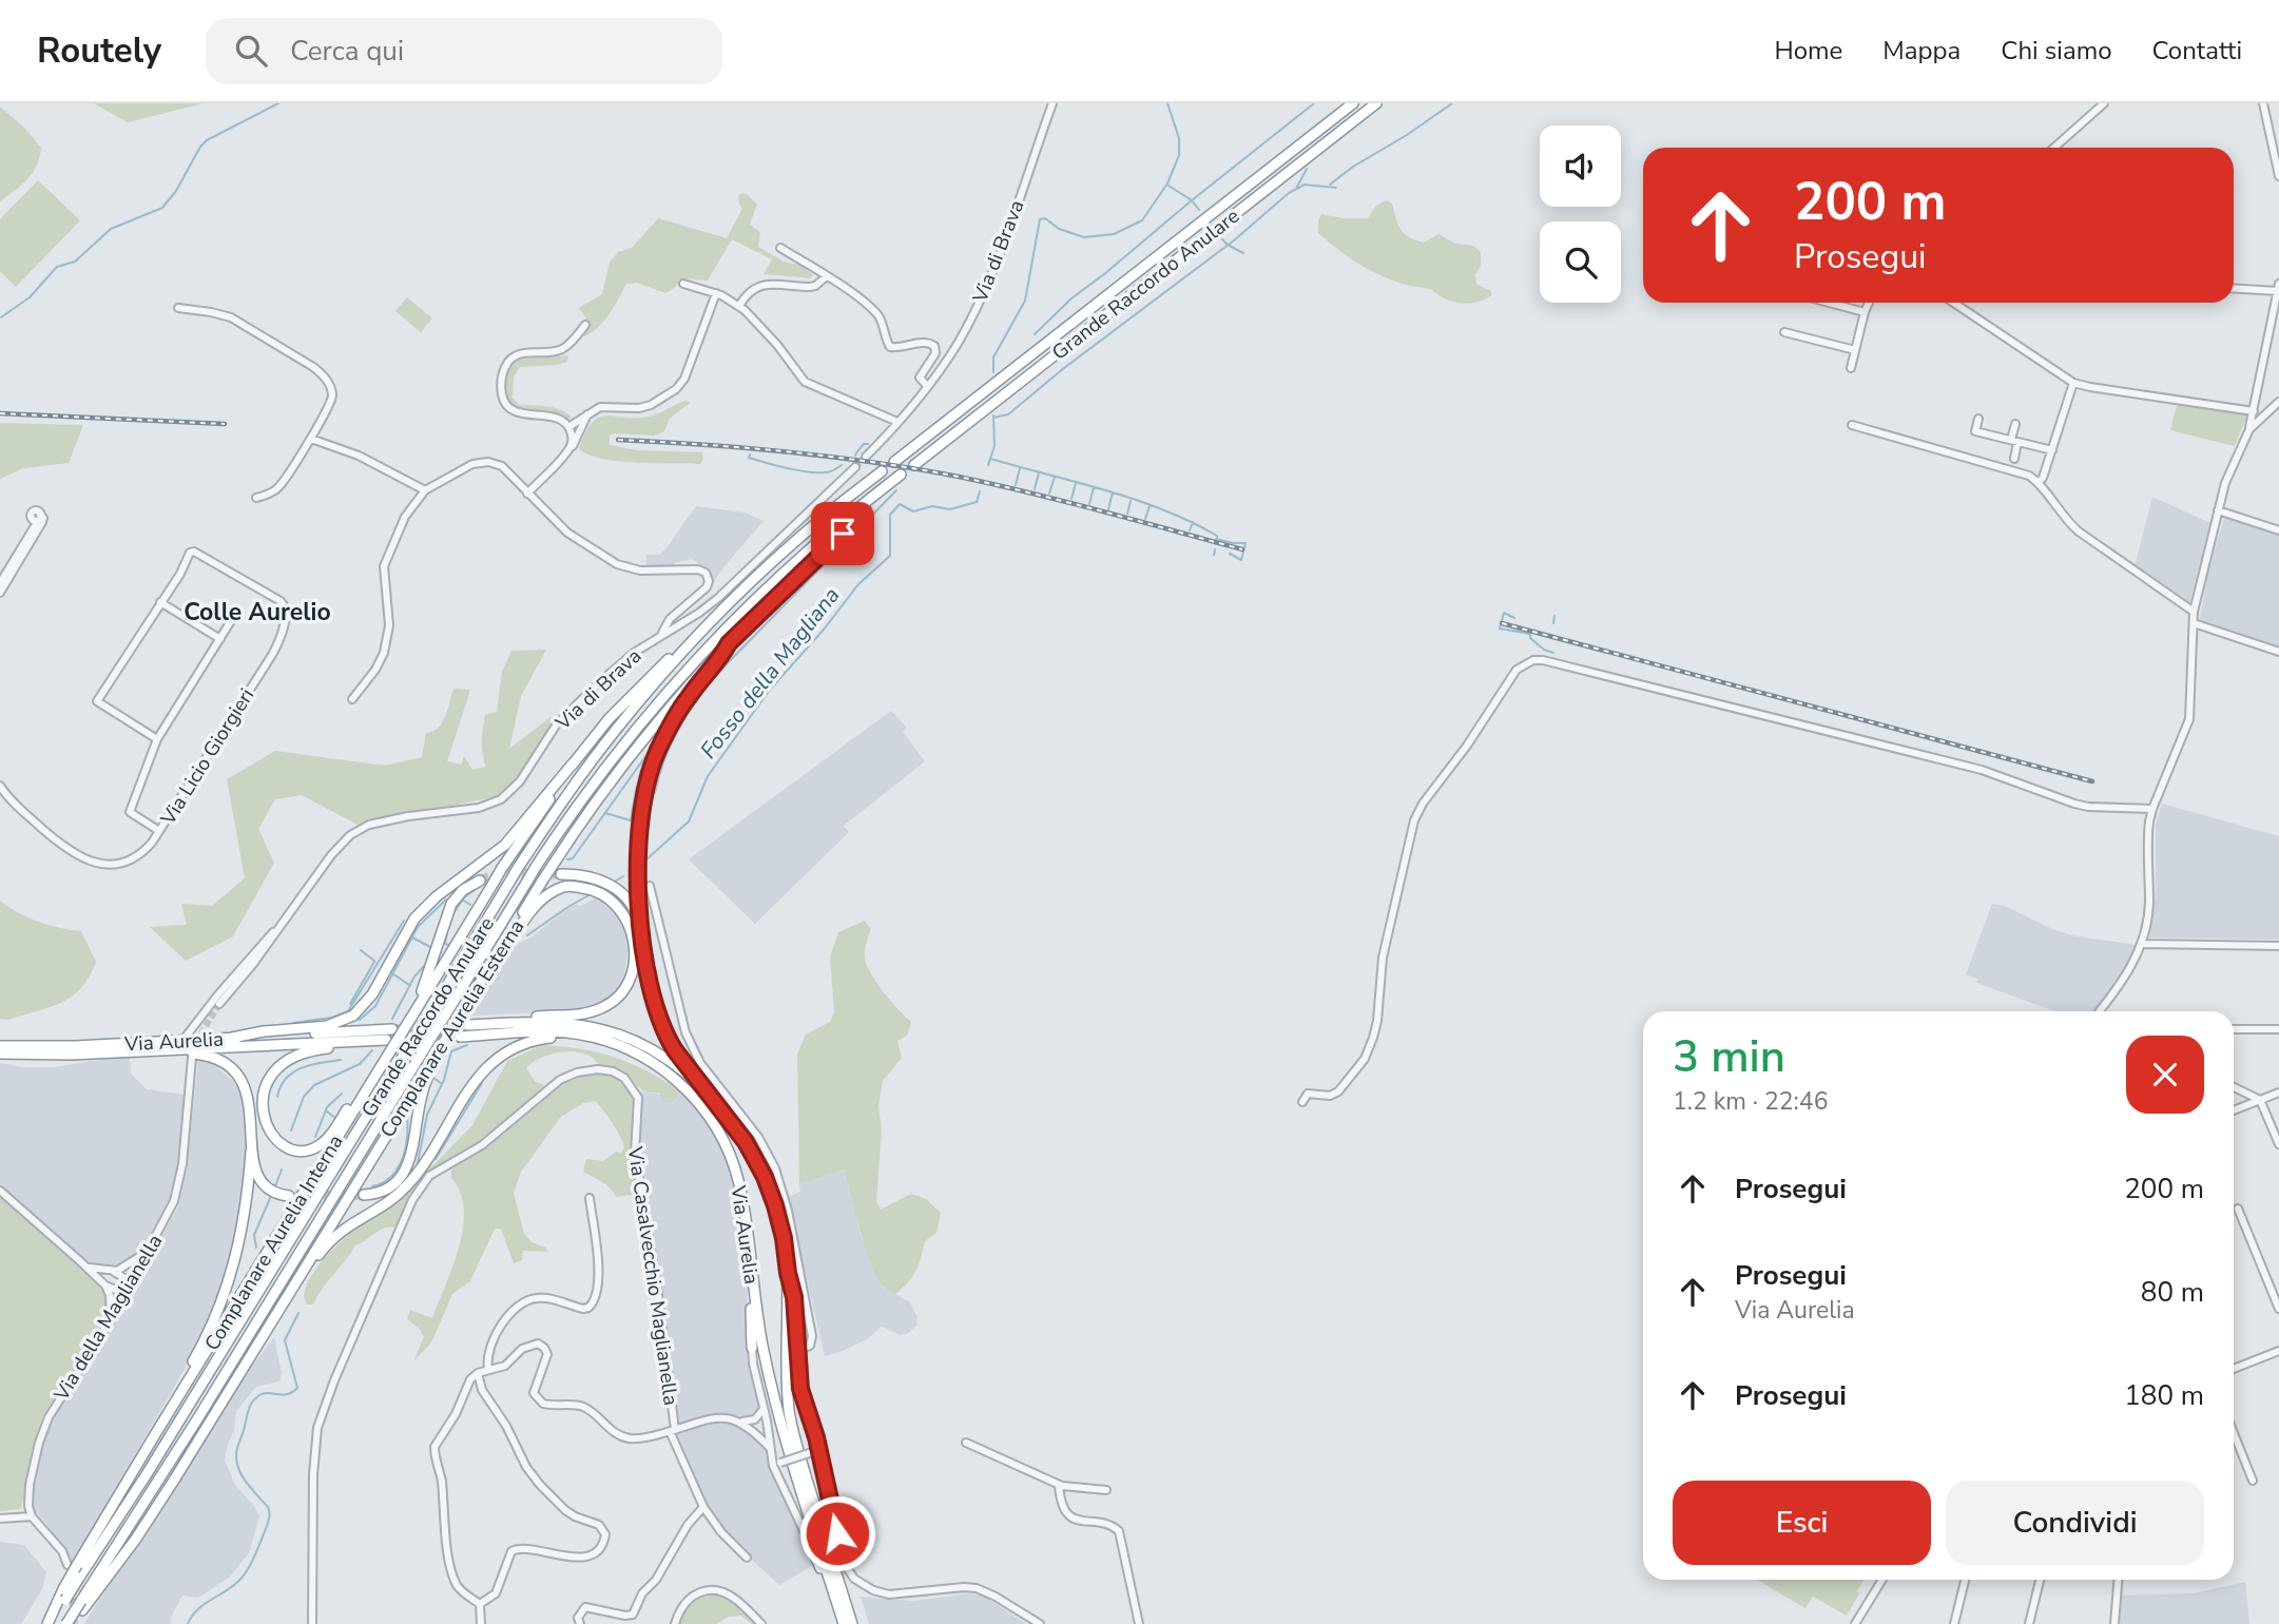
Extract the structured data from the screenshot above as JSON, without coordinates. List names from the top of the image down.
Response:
{
  "streets": {
    "highway": [
      "Grande Raccordo Anulare",
      "Complanare Aurelia Esterna",
      "Via Aurelia",
      "Complanare Aurelia Interna"
    ],
    "street": [
      "Via di Brava",
      "Via Licio Giorgieri",
      "Via Casalvecchio Maglianella",
      "Via della Maglianella"
    ]
  },
  "crossings": [
    ["Grande Raccordo Anulare", "Complanare Aurelia Esterna"],
    ["Grande Raccordo Anulare", "Complanare Aurelia Interna"]
  ],
  "districts": ["Colle Aurelio"],
  "water": ["Fosso della Magliana"],
  "page": {
    "header": "Routely",
    "search": "Cerca qui",
    "nav": [
      "Home",
      "Mappa",
      "Chi siamo",
      "Contatti"
    ],
    "turn": ["200 m", "Prosegui"],
    "heading": ["3 min", "1.2 km · 22:46"],
    "list": [
      {
        "name": "Prosegui",
        "value": "200 m"
      },
      {
        "name": "Prosegui",
        "note": "Via Aurelia",
        "value": "80 m"
      },
      {
        "name": "Prosegui",
        "value": "180 m"
      }
    ],
    "buttons": ["Esci", "Condividi"]
  }
}
